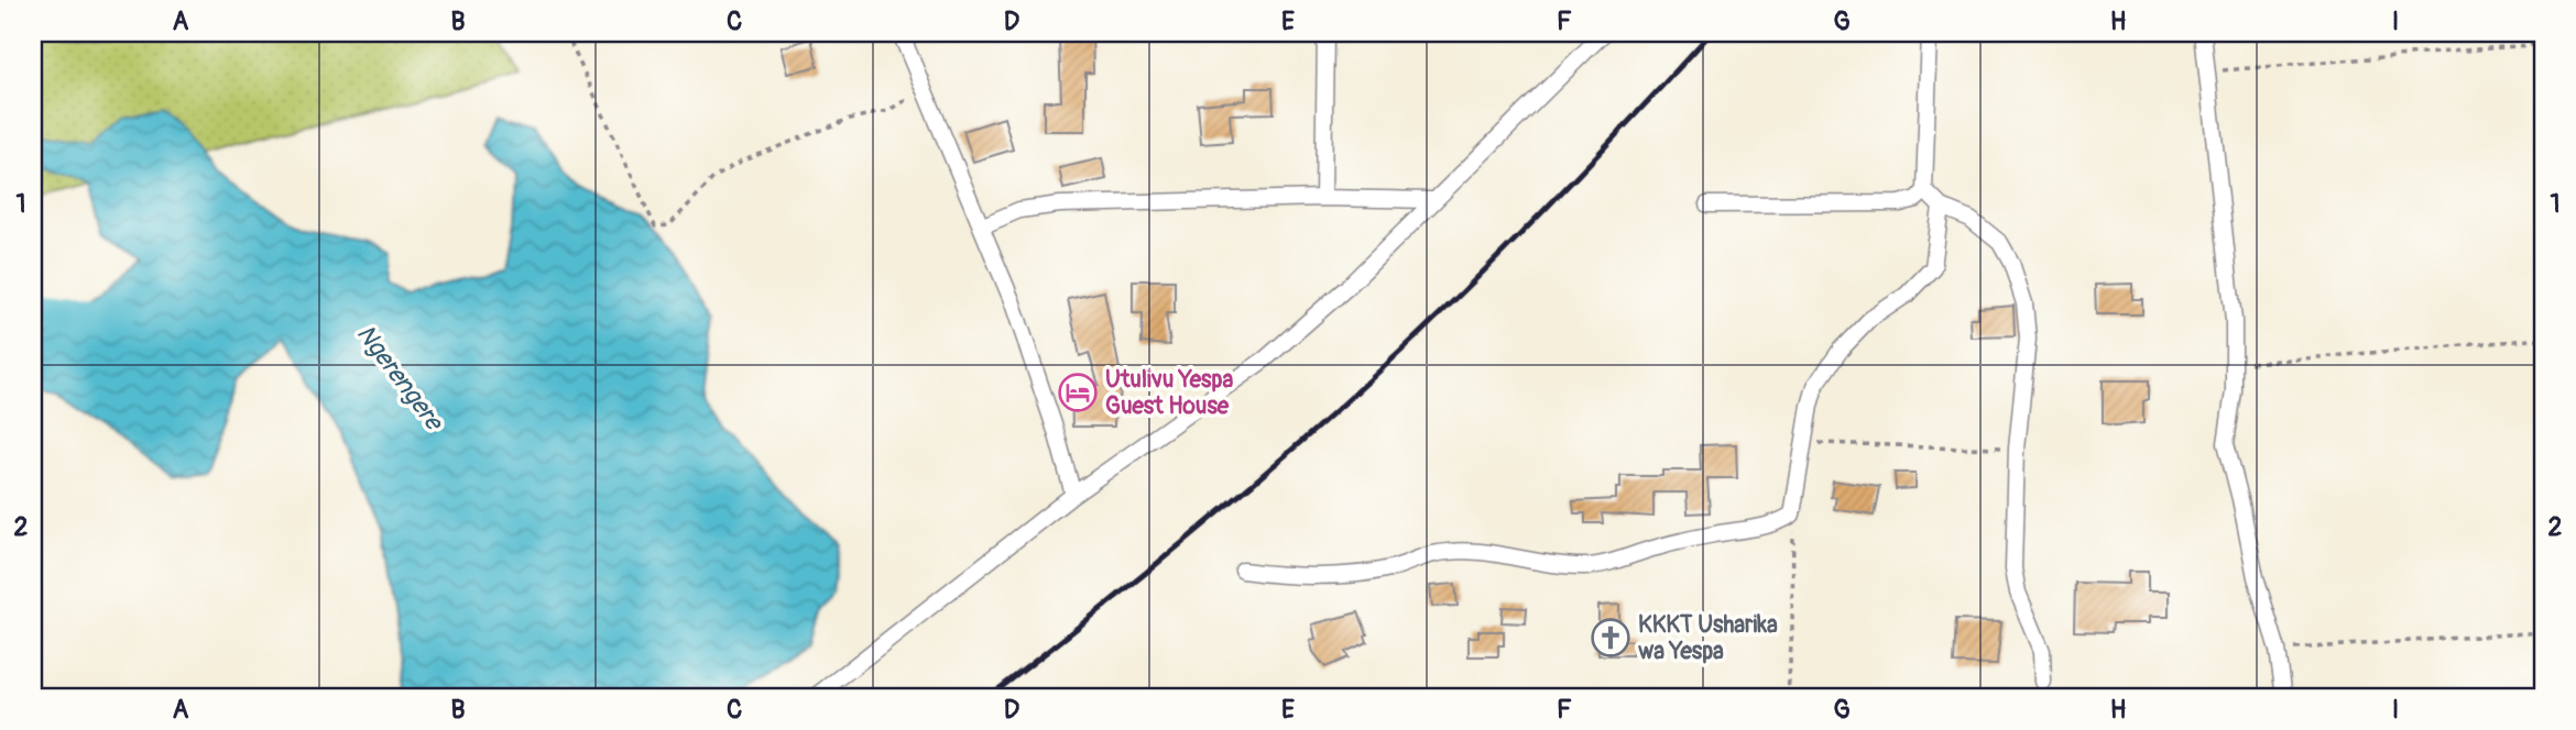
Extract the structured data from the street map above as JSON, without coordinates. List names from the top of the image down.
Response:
{
  "water": ["Ngerengere"],
  "places": {
    "hotel": ["Utulivu Yespa Guest House"],
    "church": ["KKKT Usharika wa Yespa"]
  },
  "grid": {
    "columns": [
      "A",
      "B",
      "C",
      "D",
      "E",
      "F",
      "G",
      "H",
      "I"
    ],
    "rows": ["1", "2"]
  }
}
